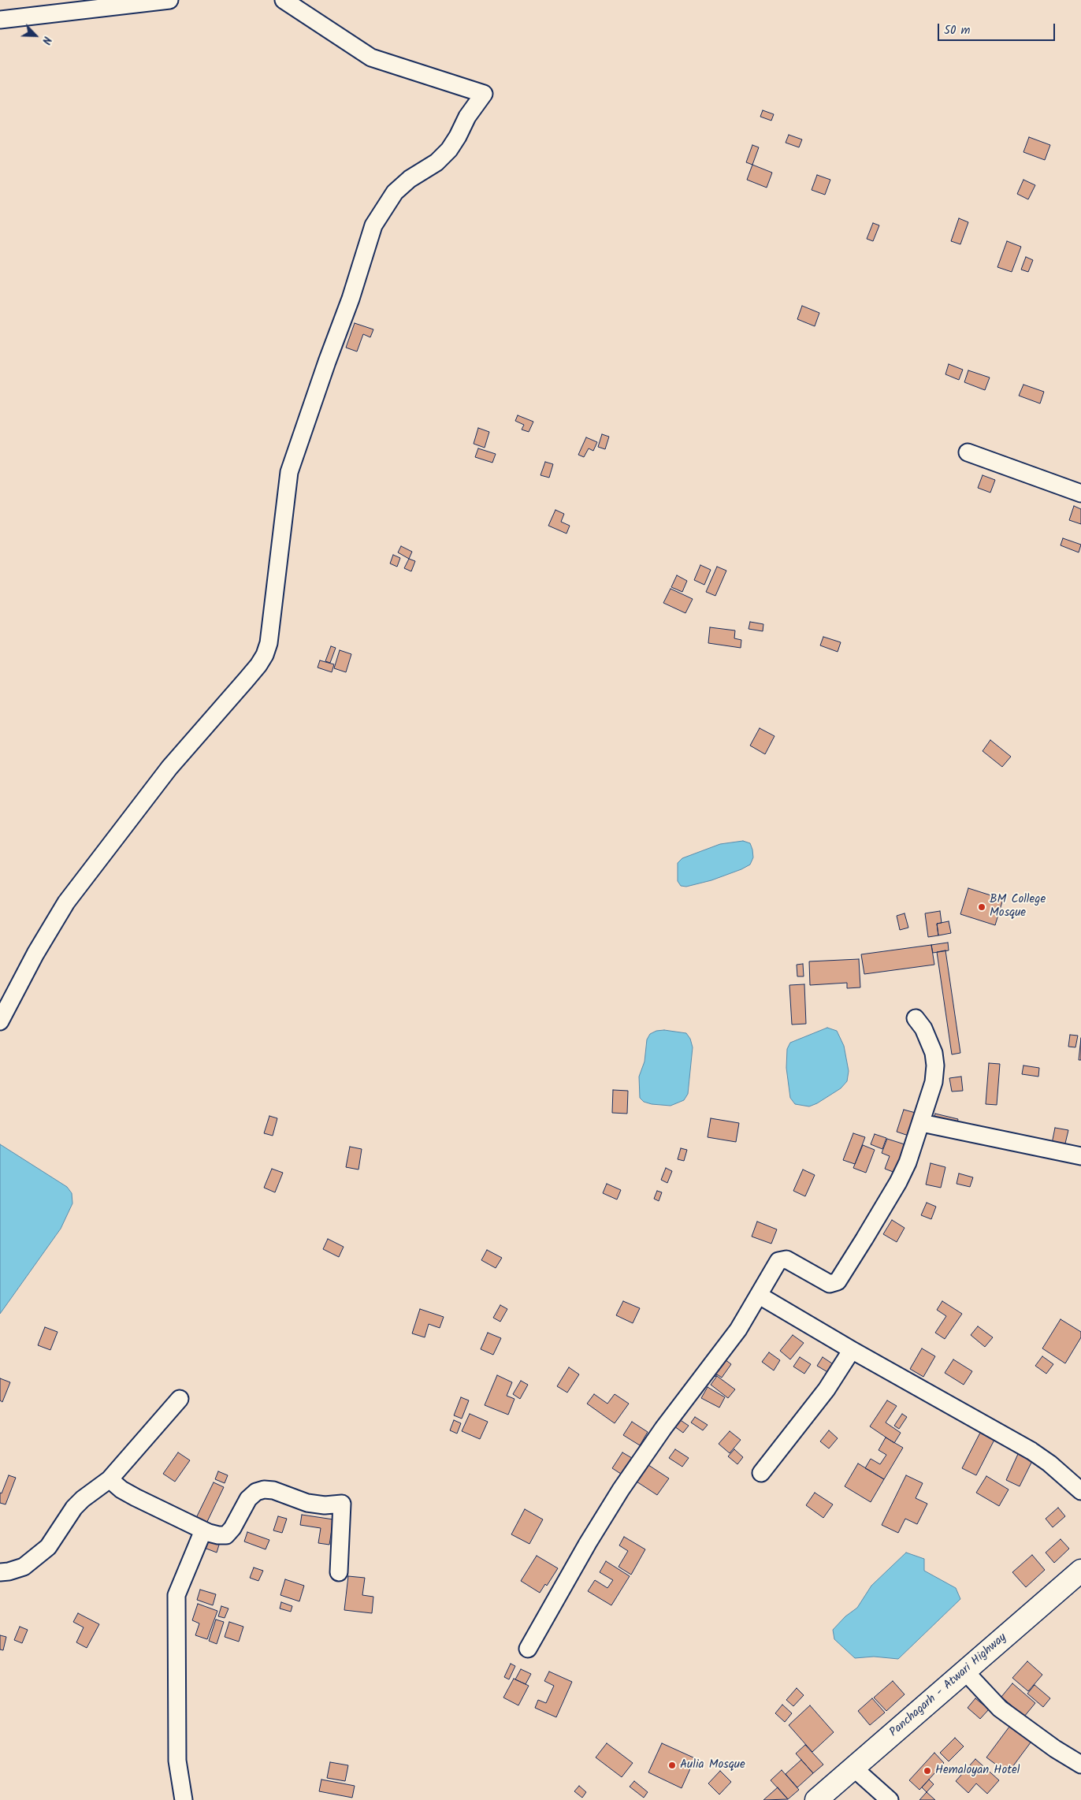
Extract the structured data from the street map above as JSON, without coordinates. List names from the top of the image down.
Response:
{
  "streets": {
    "main road": ["Panchagarh - Atwari Highway"]
  },
  "places": ["BM College Mosque", "Aulia Mosque", "Hemaloyan Hotel"],
  "scale_bar": "50 m",
  "north": "bottom right"
}
